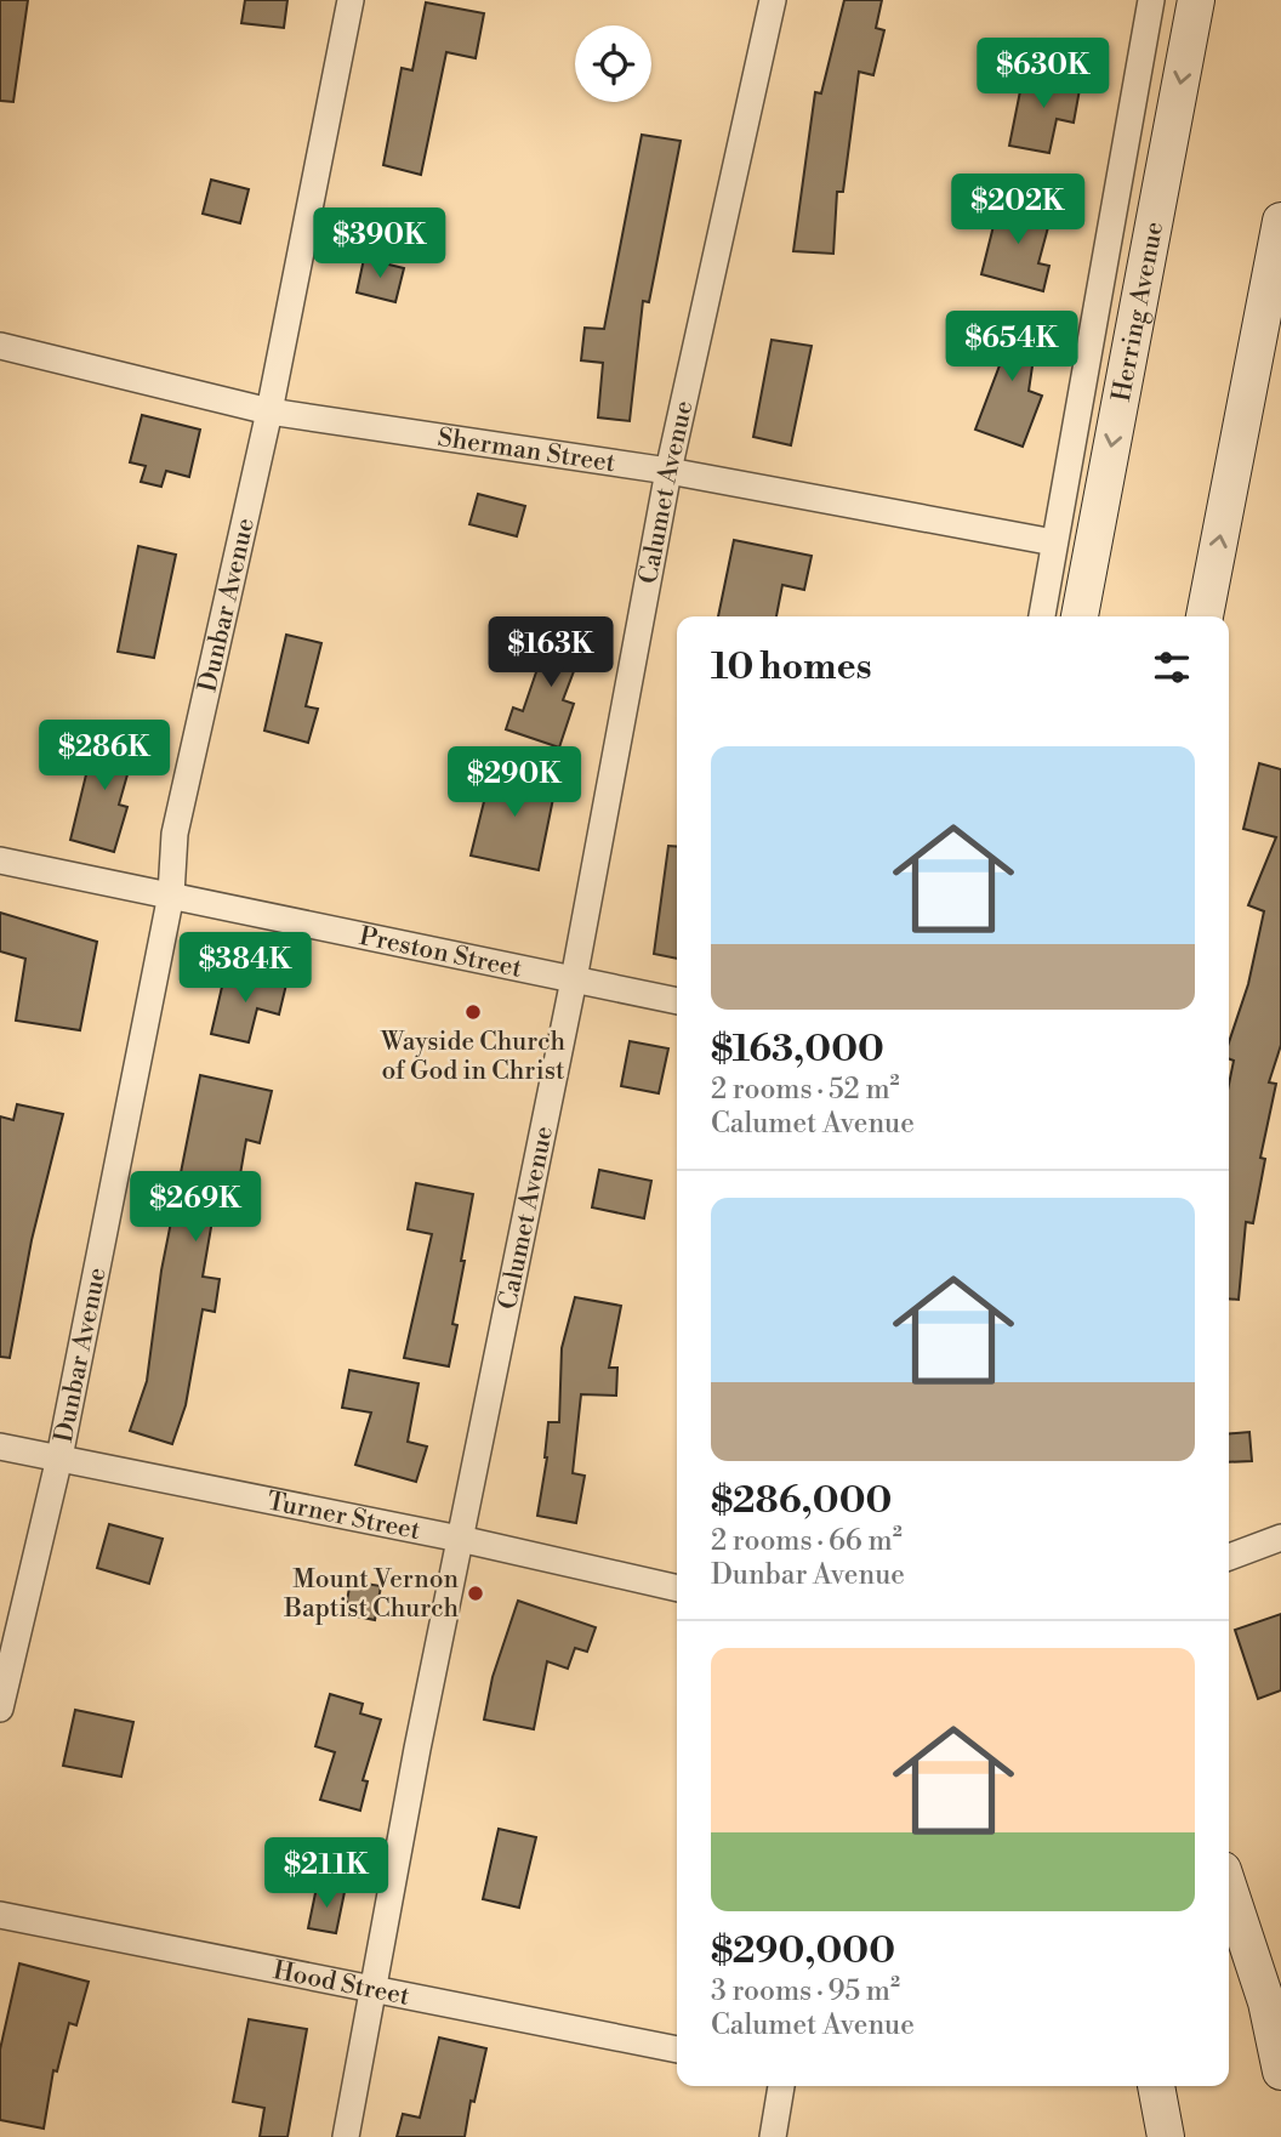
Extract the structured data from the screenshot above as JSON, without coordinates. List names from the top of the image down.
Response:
{
  "streets": {
    "main road": ["Herring Avenue"],
    "street": [
      "Sherman Street",
      "Calumet Avenue",
      "Dunbar Avenue",
      "Preston Street",
      "Turner Street",
      "Hood Street"
    ]
  },
  "crossings": [
    ["Sherman Street", "Calumet Avenue"],
    ["Sherman Street", "Dunbar Avenue"],
    ["Calumet Avenue", "Preston Street"],
    ["Calumet Avenue", "Turner Street"],
    ["Calumet Avenue", "Hood Street"],
    ["Dunbar Avenue", "Preston Street"],
    ["Dunbar Avenue", "Turner Street"]
  ],
  "places": ["Wayside Church of God in Christ", "Mount Vernon Baptist Church"],
  "page": {
    "price": [
      "$630K",
      "$202K",
      "$390K",
      "$654K",
      "$163K",
      "$286K",
      "$290K",
      "$384K",
      "$269K",
      "$211K"
    ],
    "heading": "10 homes",
    "list": [
      {
        "name": "$163,000",
        "note": "2 rooms · 52 m² · Calumet Avenue"
      },
      {
        "name": "$286,000",
        "note": "2 rooms · 66 m² · Dunbar Avenue"
      },
      {
        "name": "$290,000",
        "note": "3 rooms · 95 m² · Calumet Avenue"
      }
    ]
  }
}
